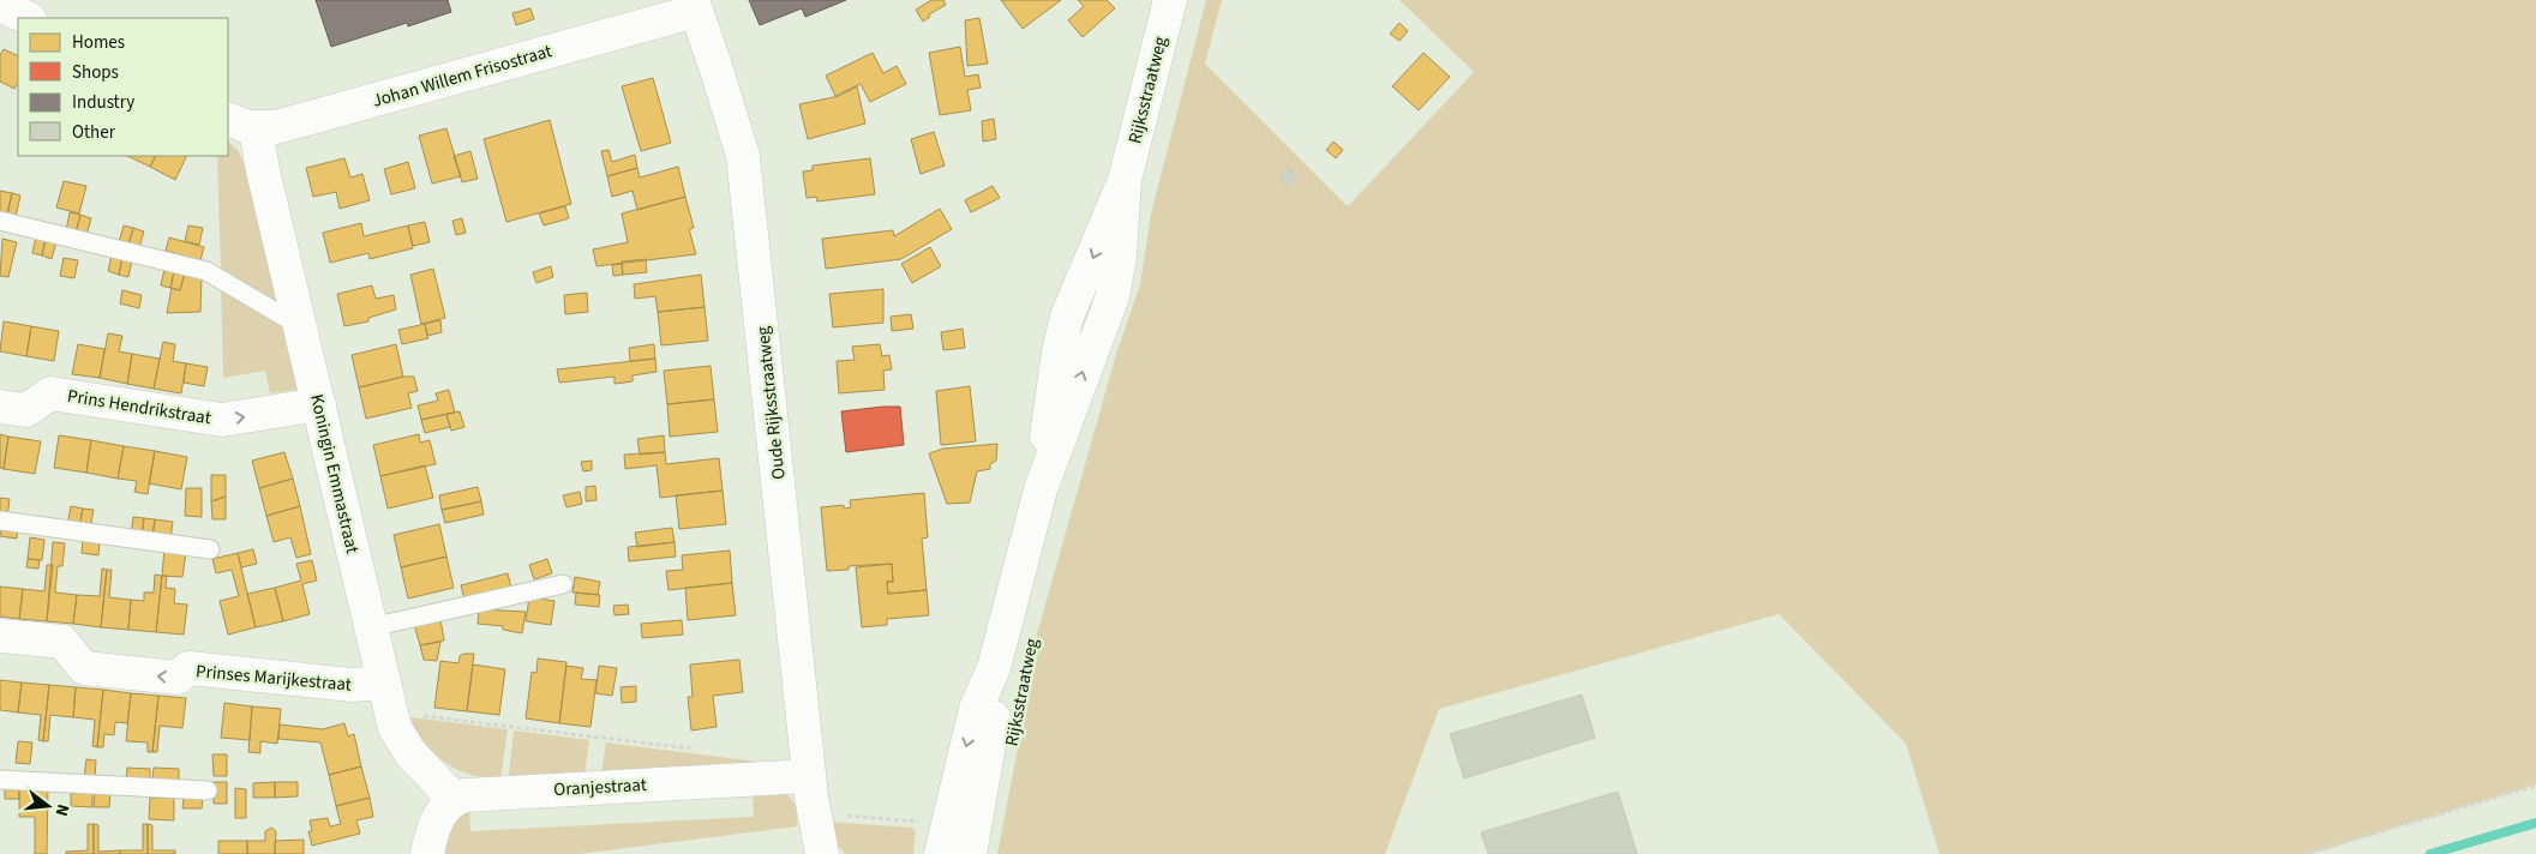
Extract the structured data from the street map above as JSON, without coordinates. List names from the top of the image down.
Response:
{
  "streets": {
    "street": [
      "Johan Willem Frisostraat",
      "Rijksstraatweg",
      "Oude Rijksstraatweg",
      "Prins Hendrikstraat",
      "Koningin Emmastraat",
      "Prinses Marijkestraat",
      "Oranjestraat"
    ]
  },
  "crossings": [
    ["Johan Willem Frisostraat", "Oude Rijksstraatweg"],
    ["Johan Willem Frisostraat", "Koningin Emmastraat"],
    ["Oude Rijksstraatweg", "Oranjestraat"],
    ["Prins Hendrikstraat", "Koningin Emmastraat"],
    ["Koningin Emmastraat", "Prinses Marijkestraat"],
    ["Koningin Emmastraat", "Oranjestraat"]
  ],
  "one_way": ["Prins Hendrikstraat", "Prinses Marijkestraat"],
  "legend": [
    "Homes",
    "Shops",
    "Industry",
    "Other"
  ],
  "north": "right"
}
